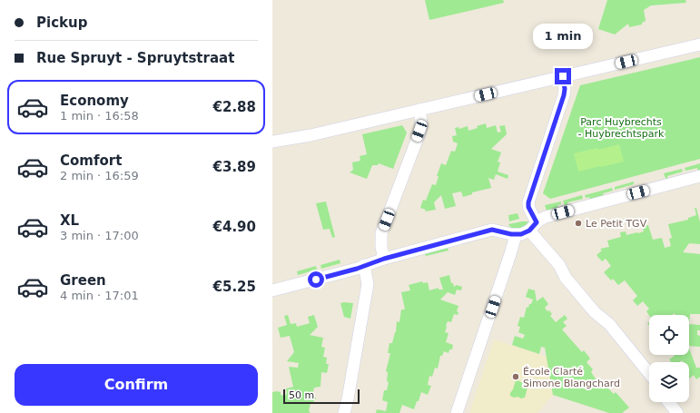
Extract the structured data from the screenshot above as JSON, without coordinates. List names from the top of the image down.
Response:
{
  "parks": ["Parc Huybrechts - Huybrechtspark"],
  "places": ["Le Petit TGV", "École Clarté Simone Blangchard"],
  "scale_bar": "50 m",
  "page": {
    "banner": ["Pickup", "Rue Spruyt - Spruytstraat"],
    "bubble": "1 min",
    "list": [
      {
        "name": "Economy",
        "note": "1 min · 16:58",
        "value": "€2.88"
      },
      {
        "name": "Comfort",
        "note": "2 min · 16:59",
        "value": "€3.89"
      },
      {
        "name": "XL",
        "note": "3 min · 17:00",
        "value": "€4.90"
      },
      {
        "name": "Green",
        "note": "4 min · 17:01",
        "value": "€5.25"
      }
    ],
    "buttons": "Confirm",
    "scale": "50 m"
  }
}
